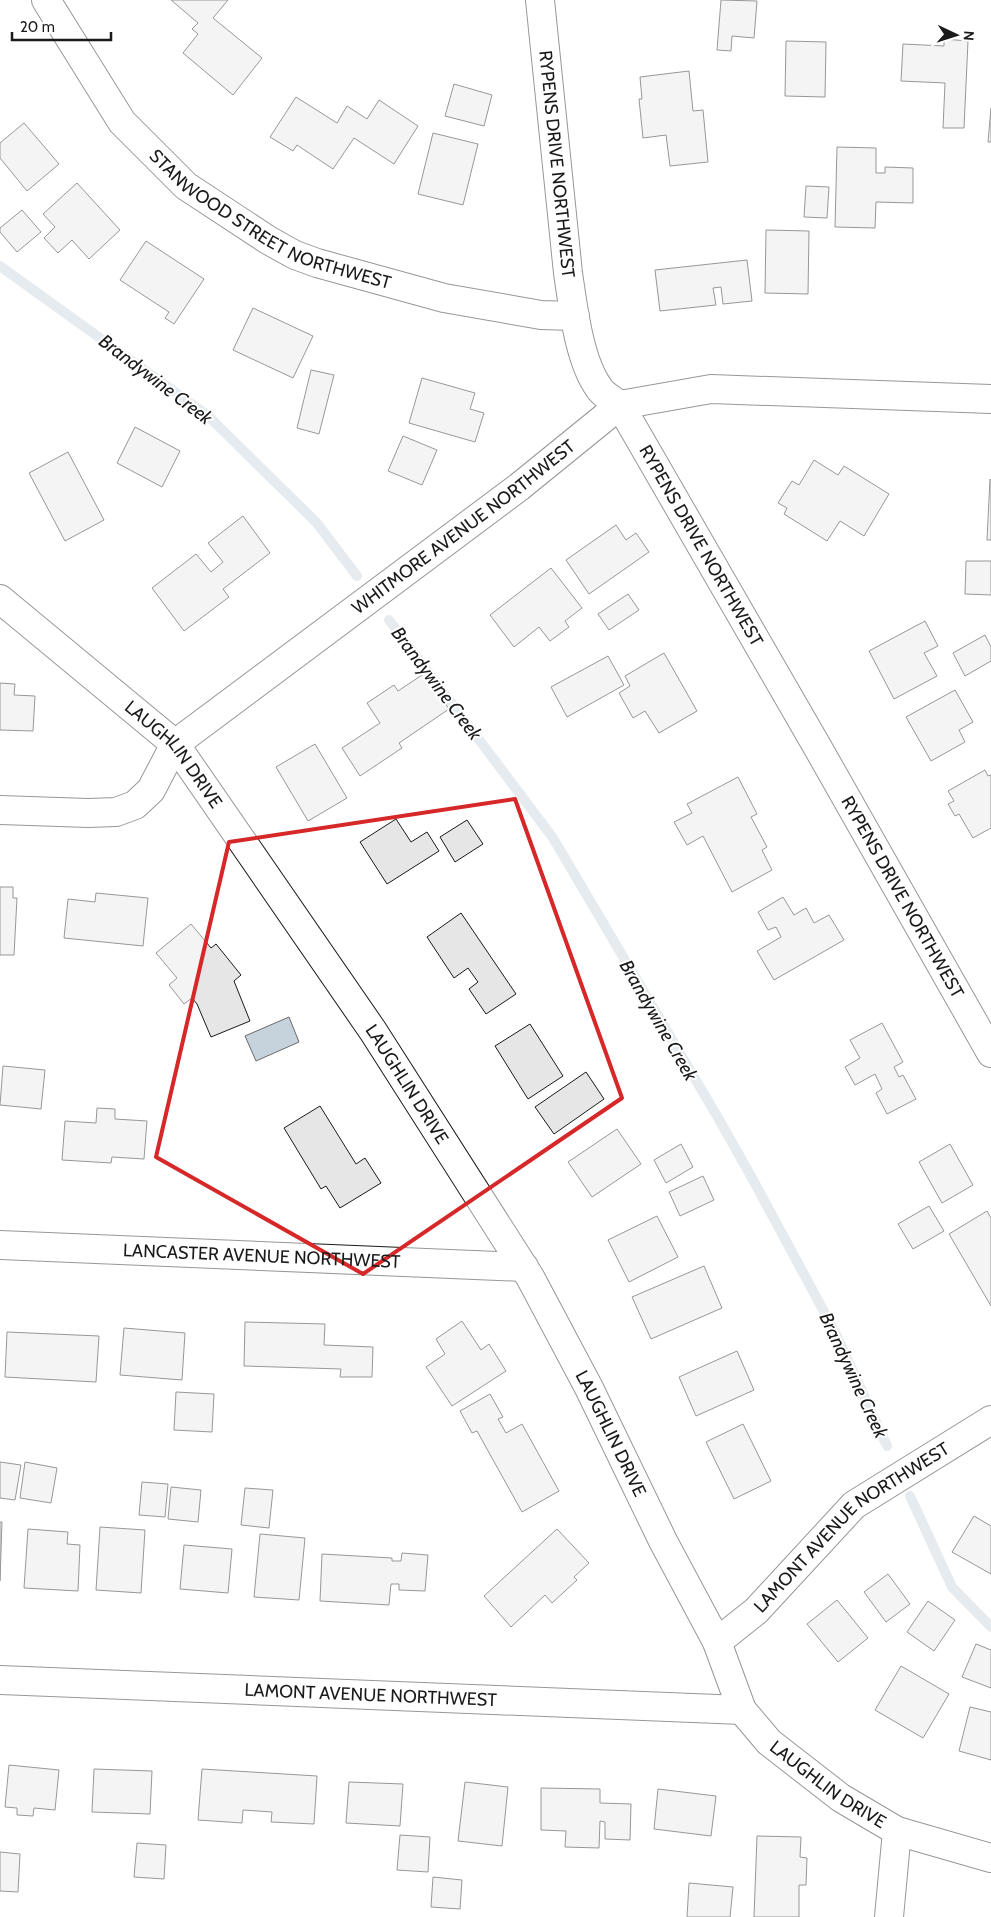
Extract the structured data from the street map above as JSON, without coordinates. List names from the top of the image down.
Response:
{
  "streets": {
    "street": [
      "RYPENS DRIVE NORTHWEST",
      "STANWOOD STREET NORTHWEST",
      "WHITMORE AVENUE NORTHWEST",
      "LAUGHLIN DRIVE",
      "LANCASTER AVENUE NORTHWEST",
      "LAMONT AVENUE NORTHWEST"
    ]
  },
  "crossings": [
    ["RYPENS DRIVE NORTHWEST", "STANWOOD STREET NORTHWEST"],
    ["RYPENS DRIVE NORTHWEST", "WHITMORE AVENUE NORTHWEST"],
    ["WHITMORE AVENUE NORTHWEST", "LAUGHLIN DRIVE"],
    ["LAUGHLIN DRIVE", "LANCASTER AVENUE NORTHWEST"],
    ["LAUGHLIN DRIVE", "LAMONT AVENUE NORTHWEST"]
  ],
  "water": ["Brandywine Creek"],
  "scale_bar": "20 m",
  "north": "right"
}
